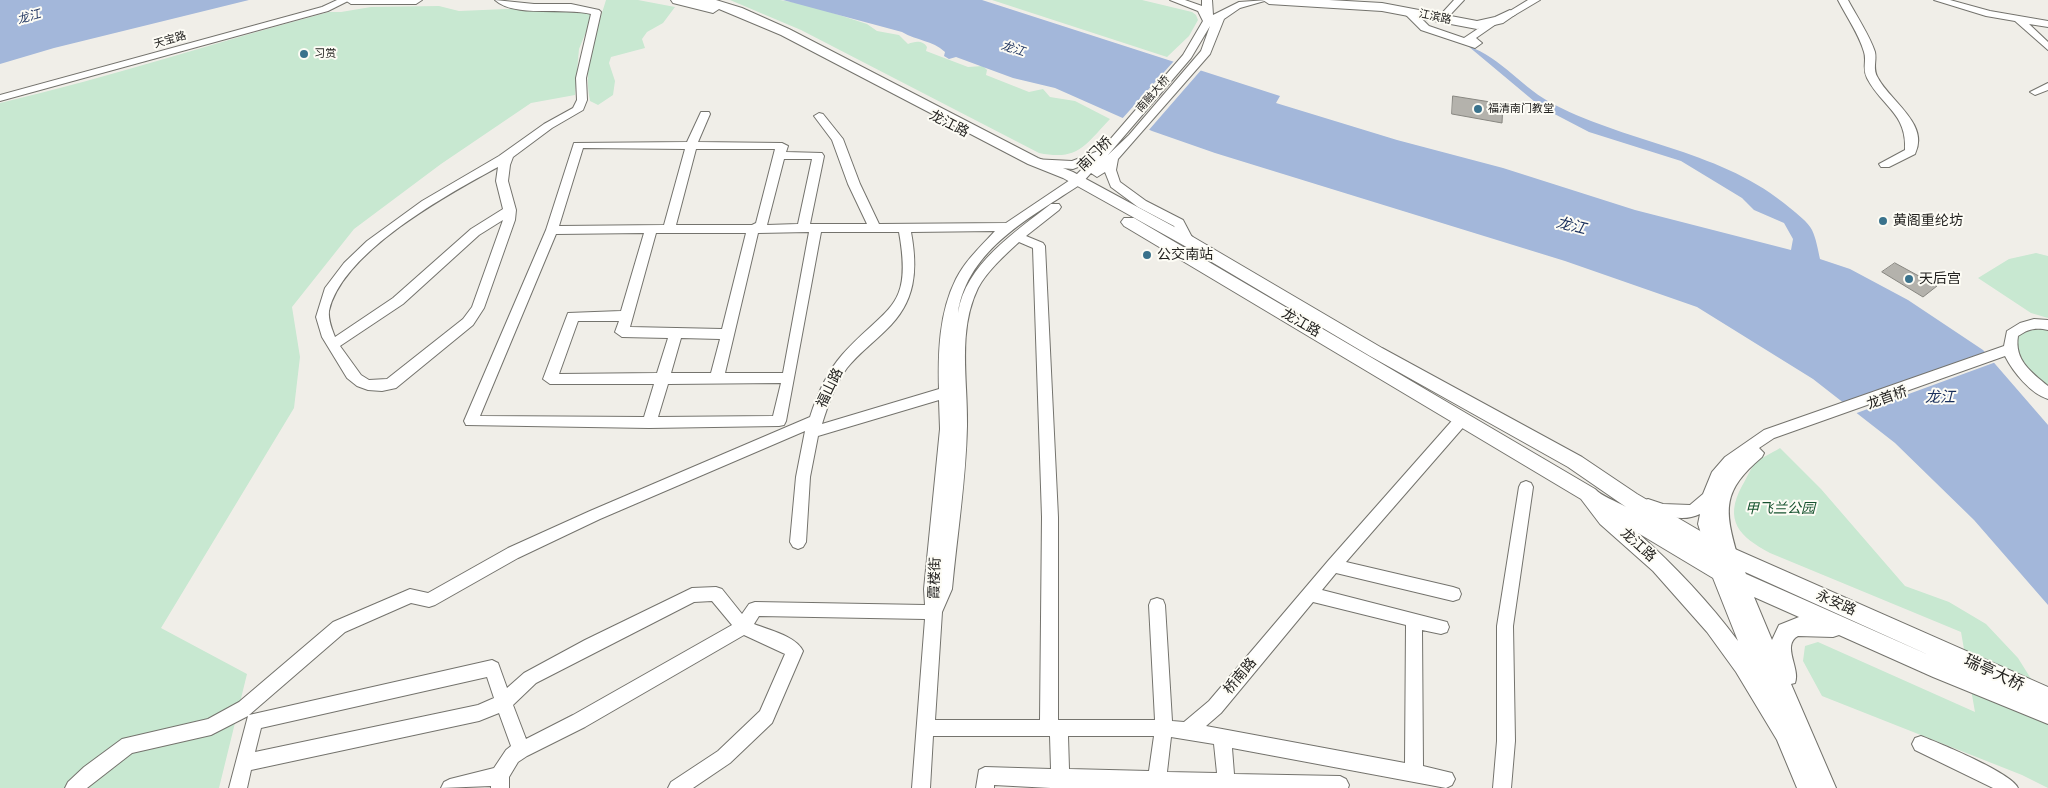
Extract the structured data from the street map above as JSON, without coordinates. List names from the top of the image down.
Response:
{
  "streets": {
    "main road": [
      "江滨路",
      "龙江路",
      "永安路",
      "瑞亭大桥"
    ],
    "street": [
      "天宝路",
      "南融大桥",
      "南门桥",
      "福山路",
      "龙首桥",
      "霞楼街",
      "桥南路"
    ]
  },
  "crossings": [
    ["南融大桥", "南门桥"],
    ["龙江路", "南门桥"],
    ["龙江路", "霞楼街"],
    ["龙江路", "桥南路"],
    ["南门桥", "霞楼街"],
    ["永安路", "瑞亭大桥"]
  ],
  "water": ["龙江"],
  "parks": ["甲飞兰公园"],
  "places": [
    "习赏",
    "福清南门教堂",
    "黄阁重纶坊",
    "公交南站",
    "天后宫"
  ]
}
